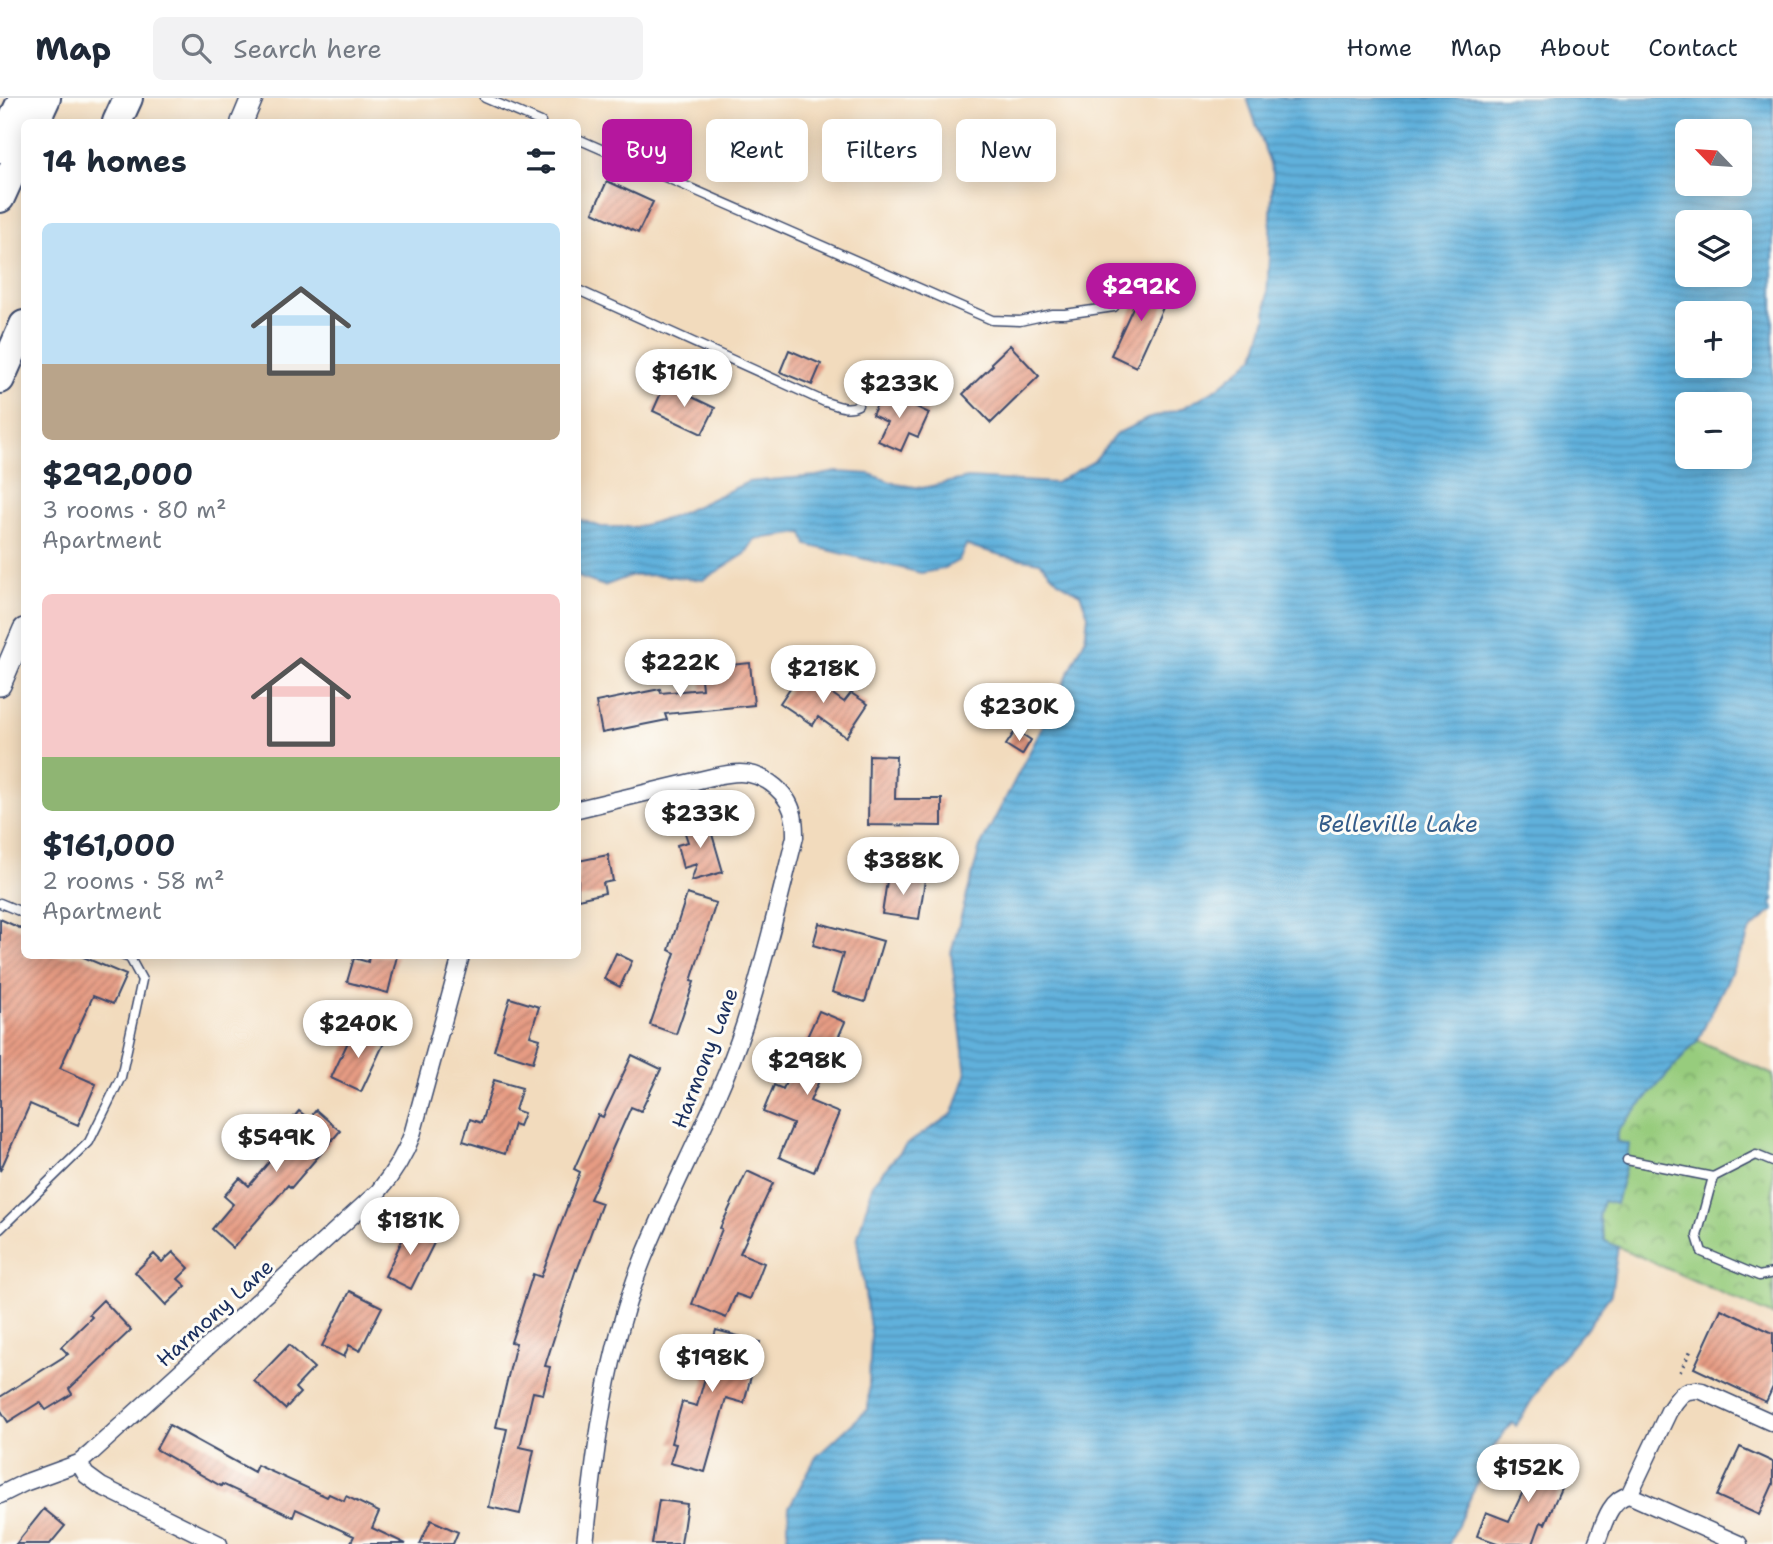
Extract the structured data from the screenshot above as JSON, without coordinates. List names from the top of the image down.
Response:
{
  "streets": {
    "street": ["Harmony Lane"]
  },
  "water": ["Belleville Lake"],
  "north": "top left",
  "page": {
    "header": "Map",
    "search": "Search here",
    "nav": [
      "Home",
      "Map",
      "About",
      "Contact"
    ],
    "map_buttons": ["+", "−"],
    "chip": [
      "Buy",
      "Rent",
      "Filters",
      "New"
    ],
    "heading": "14 homes",
    "list": [
      {
        "name": "$292,000",
        "note": "3 rooms · 80 m² · Apartment"
      },
      {
        "name": "$161,000",
        "note": "2 rooms · 58 m² · Apartment"
      }
    ],
    "price": [
      "$292K",
      "$161K",
      "$233K",
      "$222K",
      "$218K",
      "$230K",
      "$233K",
      "$388K",
      "$240K",
      "$298K",
      "$549K",
      "$181K",
      "$198K",
      "$152K"
    ]
  }
}
